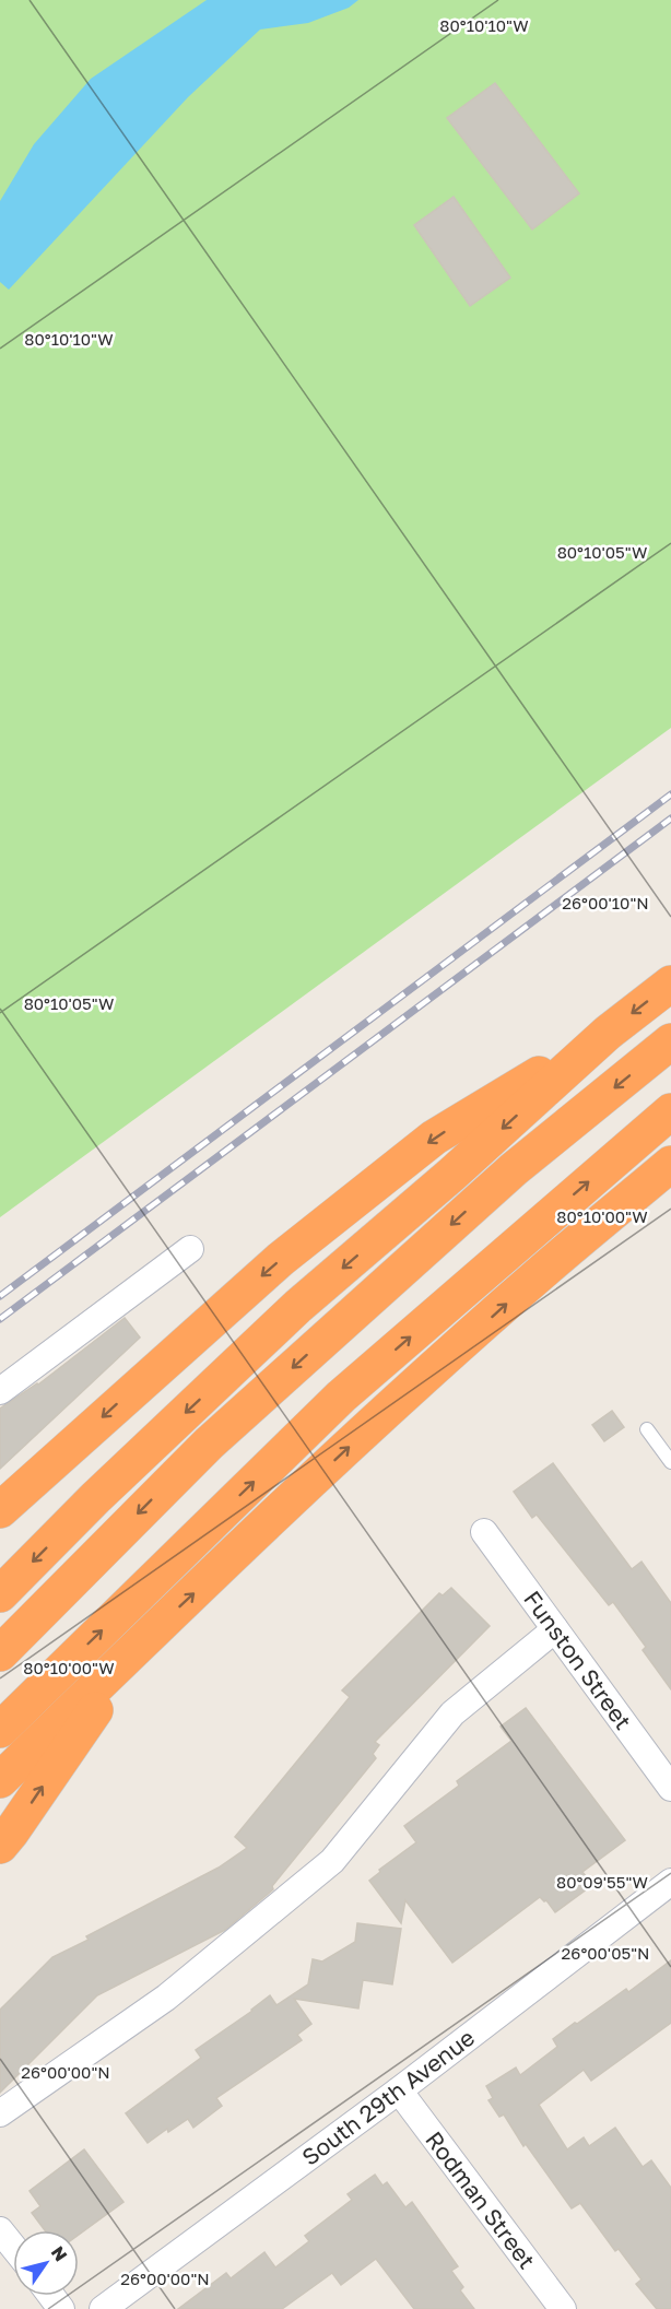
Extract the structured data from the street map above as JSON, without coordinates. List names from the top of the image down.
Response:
{
  "streets": {
    "street": ["Funston Street", "South 29th Avenue", "Rodman Street"]
  },
  "crossings": [
    ["South 29th Avenue", "Rodman Street"]
  ],
  "north": "top right",
  "coordinates": [
    "80°10'10\"W",
    "80°10'05\"W",
    "26°00'10\"N",
    "80°10'00\"W",
    "80°09'55\"W",
    "26°00'05\"N",
    "26°00'00\"N"
  ]
}
